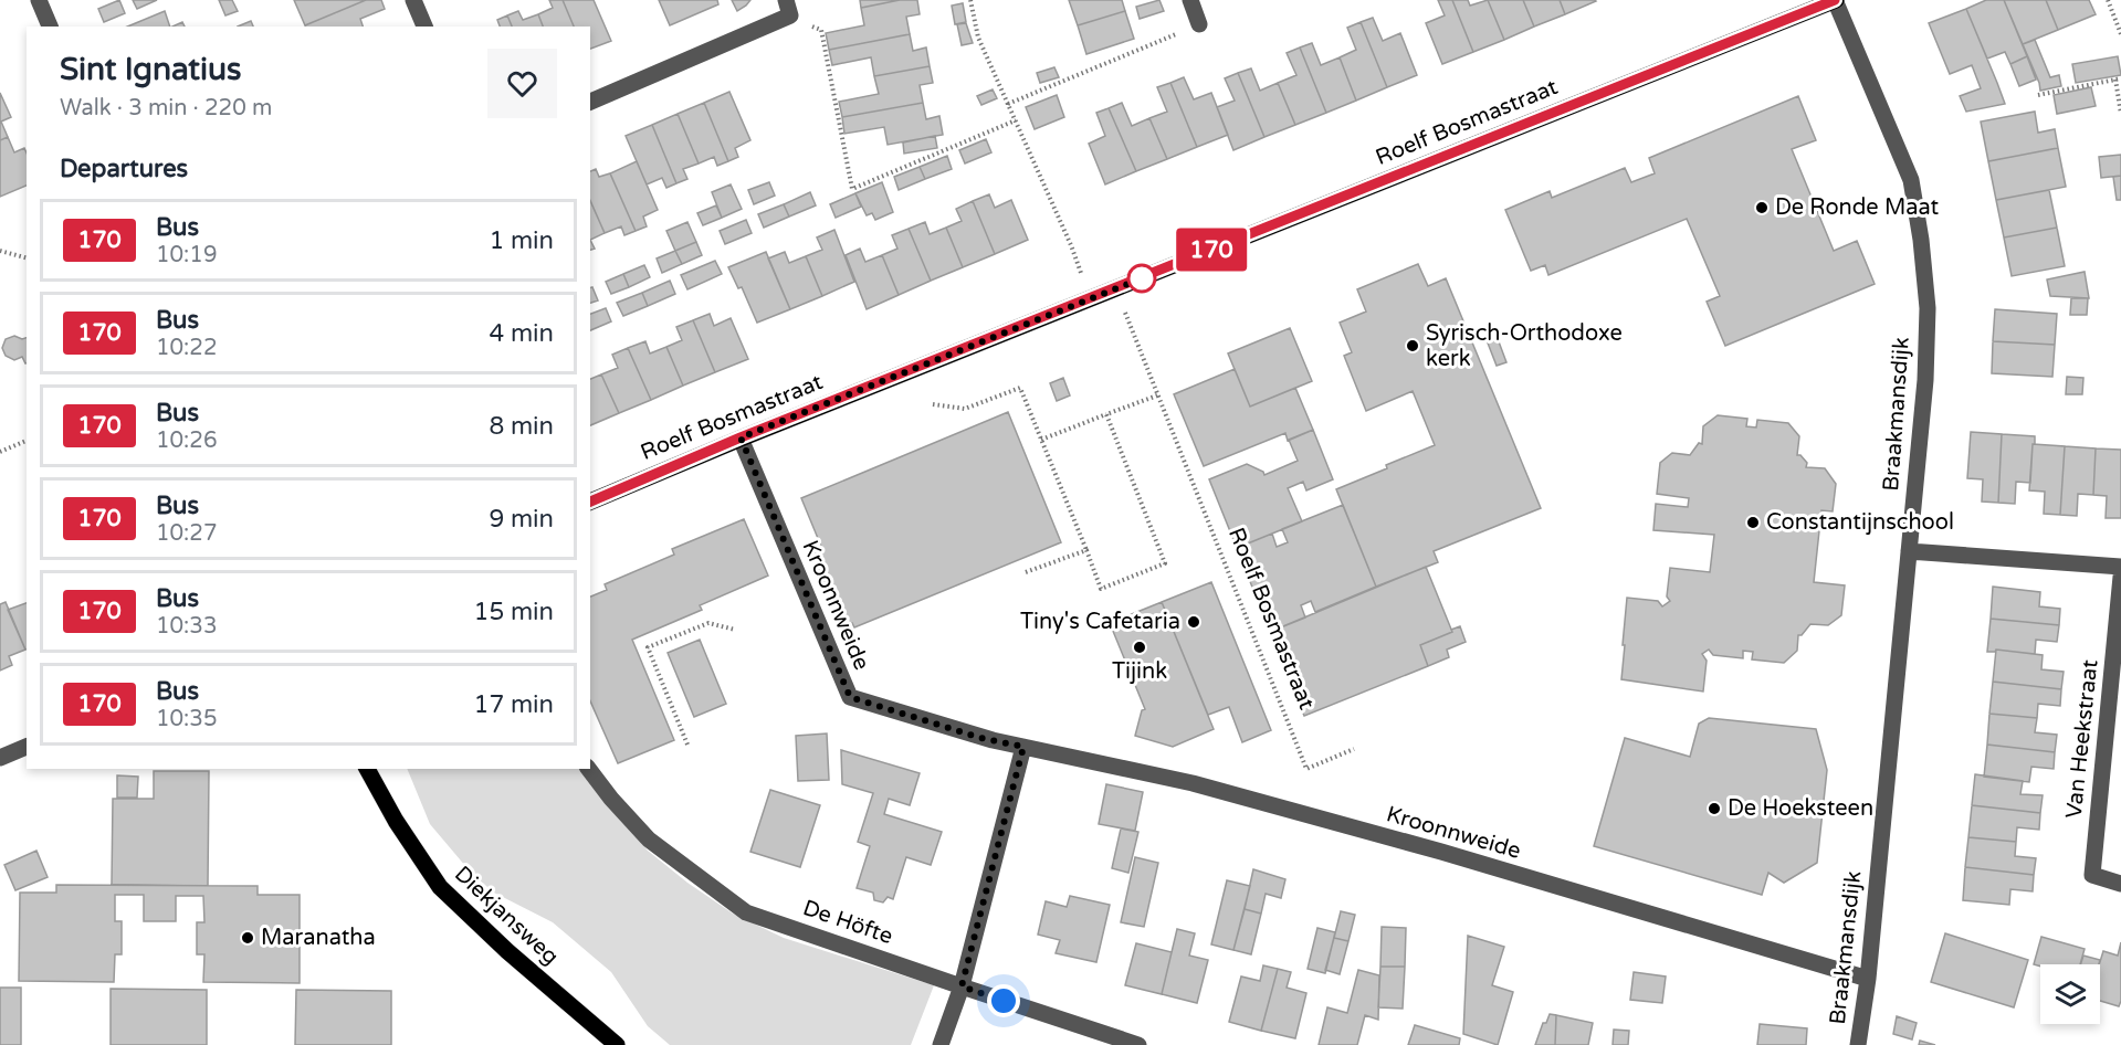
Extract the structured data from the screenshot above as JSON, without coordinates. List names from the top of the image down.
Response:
{
  "streets": {
    "main road": ["Roelf Bosmastraat", "Diekjansweg"],
    "street": [
      "Braakmansdijk",
      "Kroonnweide",
      "Van Heekstraat",
      "De Höfte"
    ]
  },
  "crossings": [
    ["Roelf Bosmastraat", "Braakmansdijk"],
    ["Roelf Bosmastraat", "Kroonnweide"],
    ["Braakmansdijk", "Kroonnweide"]
  ],
  "places": [
    "De Ronde Maat",
    "Syrisch-Orthodoxe kerk",
    "Constantijnschool",
    "Tiny's Cafetaria",
    "Tijink",
    "De Hoeksteen",
    "Maranatha"
  ],
  "lines": ["bus line 170"],
  "page": {
    "on_map": "170",
    "heading": [
      ["Sint Ignatius", "Walk · 3 min · 220 m"],
      "Departures"
    ],
    "list": [
      {
        "mark": "170",
        "name": "Bus",
        "note": "10:19",
        "value": "1 min"
      },
      {
        "mark": "170",
        "name": "Bus",
        "note": "10:22",
        "value": "4 min"
      },
      {
        "mark": "170",
        "name": "Bus",
        "note": "10:26",
        "value": "8 min"
      },
      {
        "mark": "170",
        "name": "Bus",
        "note": "10:27",
        "value": "9 min"
      },
      {
        "mark": "170",
        "name": "Bus",
        "note": "10:33",
        "value": "15 min"
      },
      {
        "mark": "170",
        "name": "Bus",
        "note": "10:35",
        "value": "17 min"
      }
    ]
  }
}
